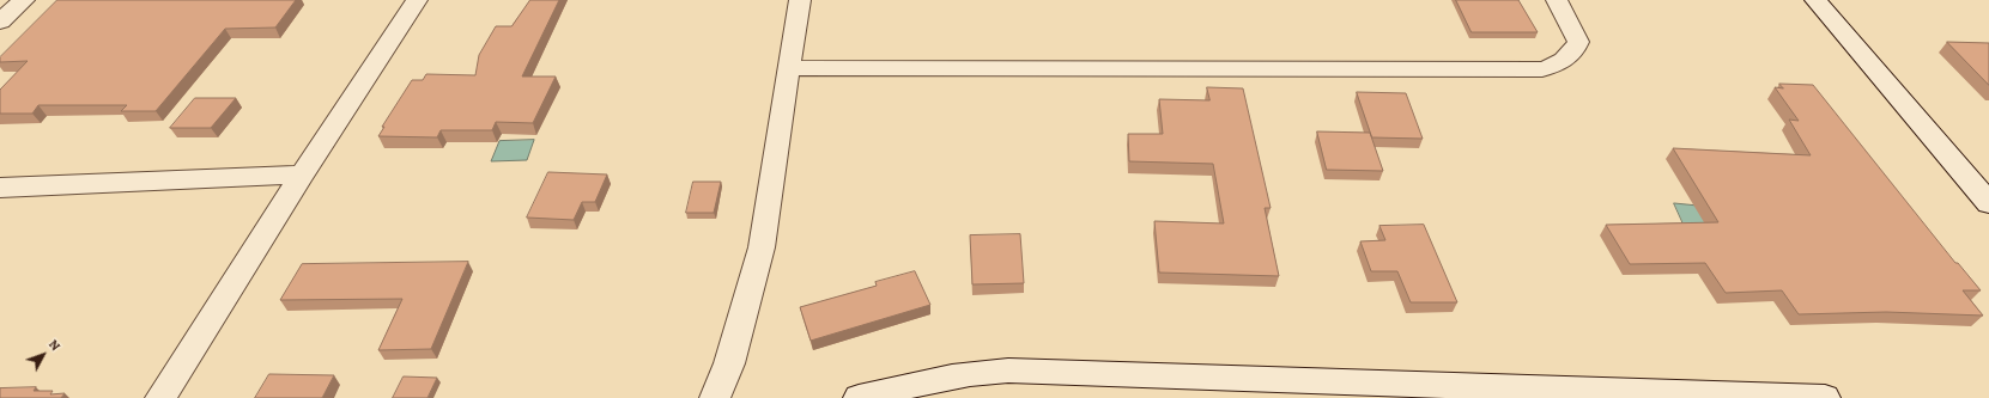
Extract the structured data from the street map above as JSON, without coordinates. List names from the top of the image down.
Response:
{
  "north": "top right"
}
